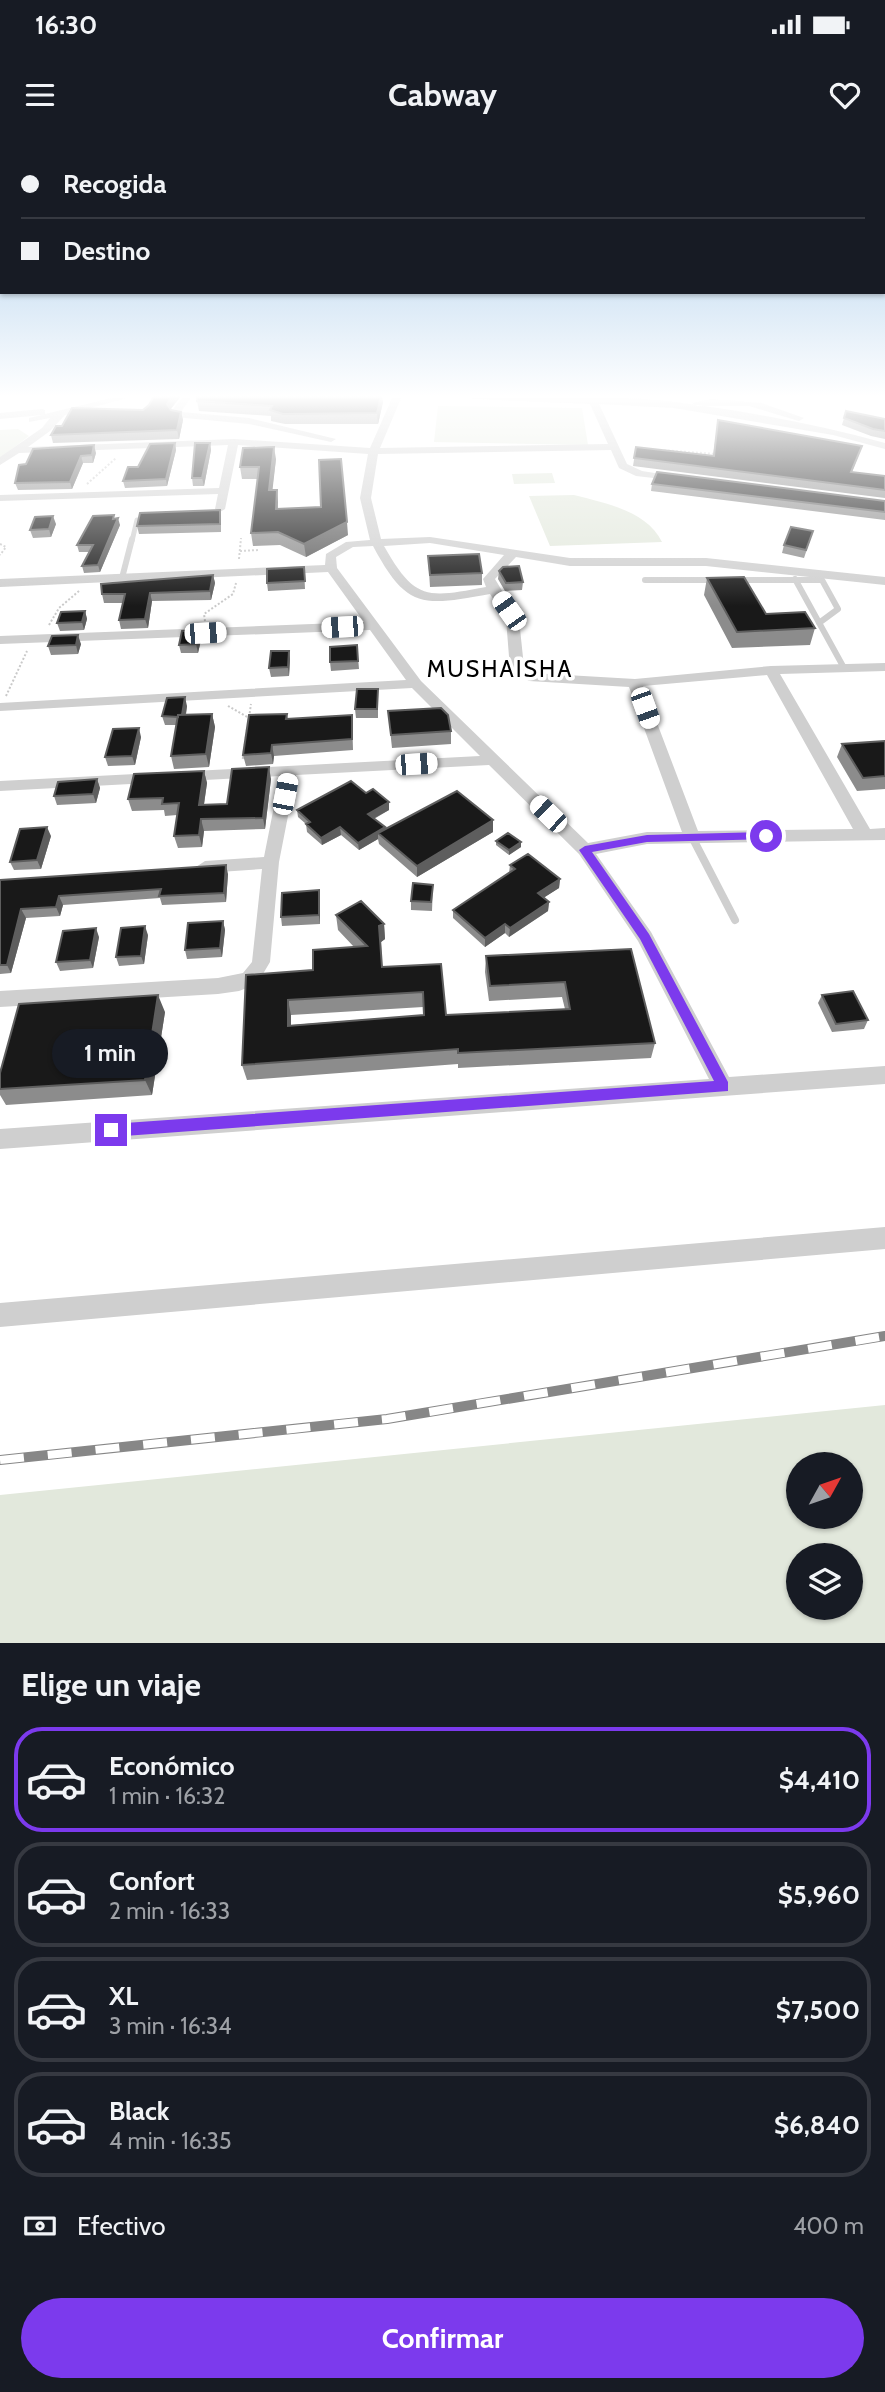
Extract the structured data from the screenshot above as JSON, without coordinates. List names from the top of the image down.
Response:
{
  "districts": ["MUSHAISHA"],
  "north": "top right",
  "page": {
    "status": "16:30",
    "header": "Cabway",
    "banner": ["Recogida", "Destino"],
    "bubble": "1 min",
    "heading": "Elige un viaje",
    "list": [
      {
        "name": "Económico",
        "note": "1 min · 16:32",
        "value": "$4,410"
      },
      {
        "name": "Confort",
        "note": "2 min · 16:33",
        "value": "$5,960"
      },
      {
        "name": "XL",
        "note": "3 min · 16:34",
        "value": "$7,500"
      },
      {
        "name": "Black",
        "note": "4 min · 16:35",
        "value": "$6,840"
      }
    ],
    "pay": ["Efectivo", "400 m"],
    "buttons": "Confirmar"
  }
}
